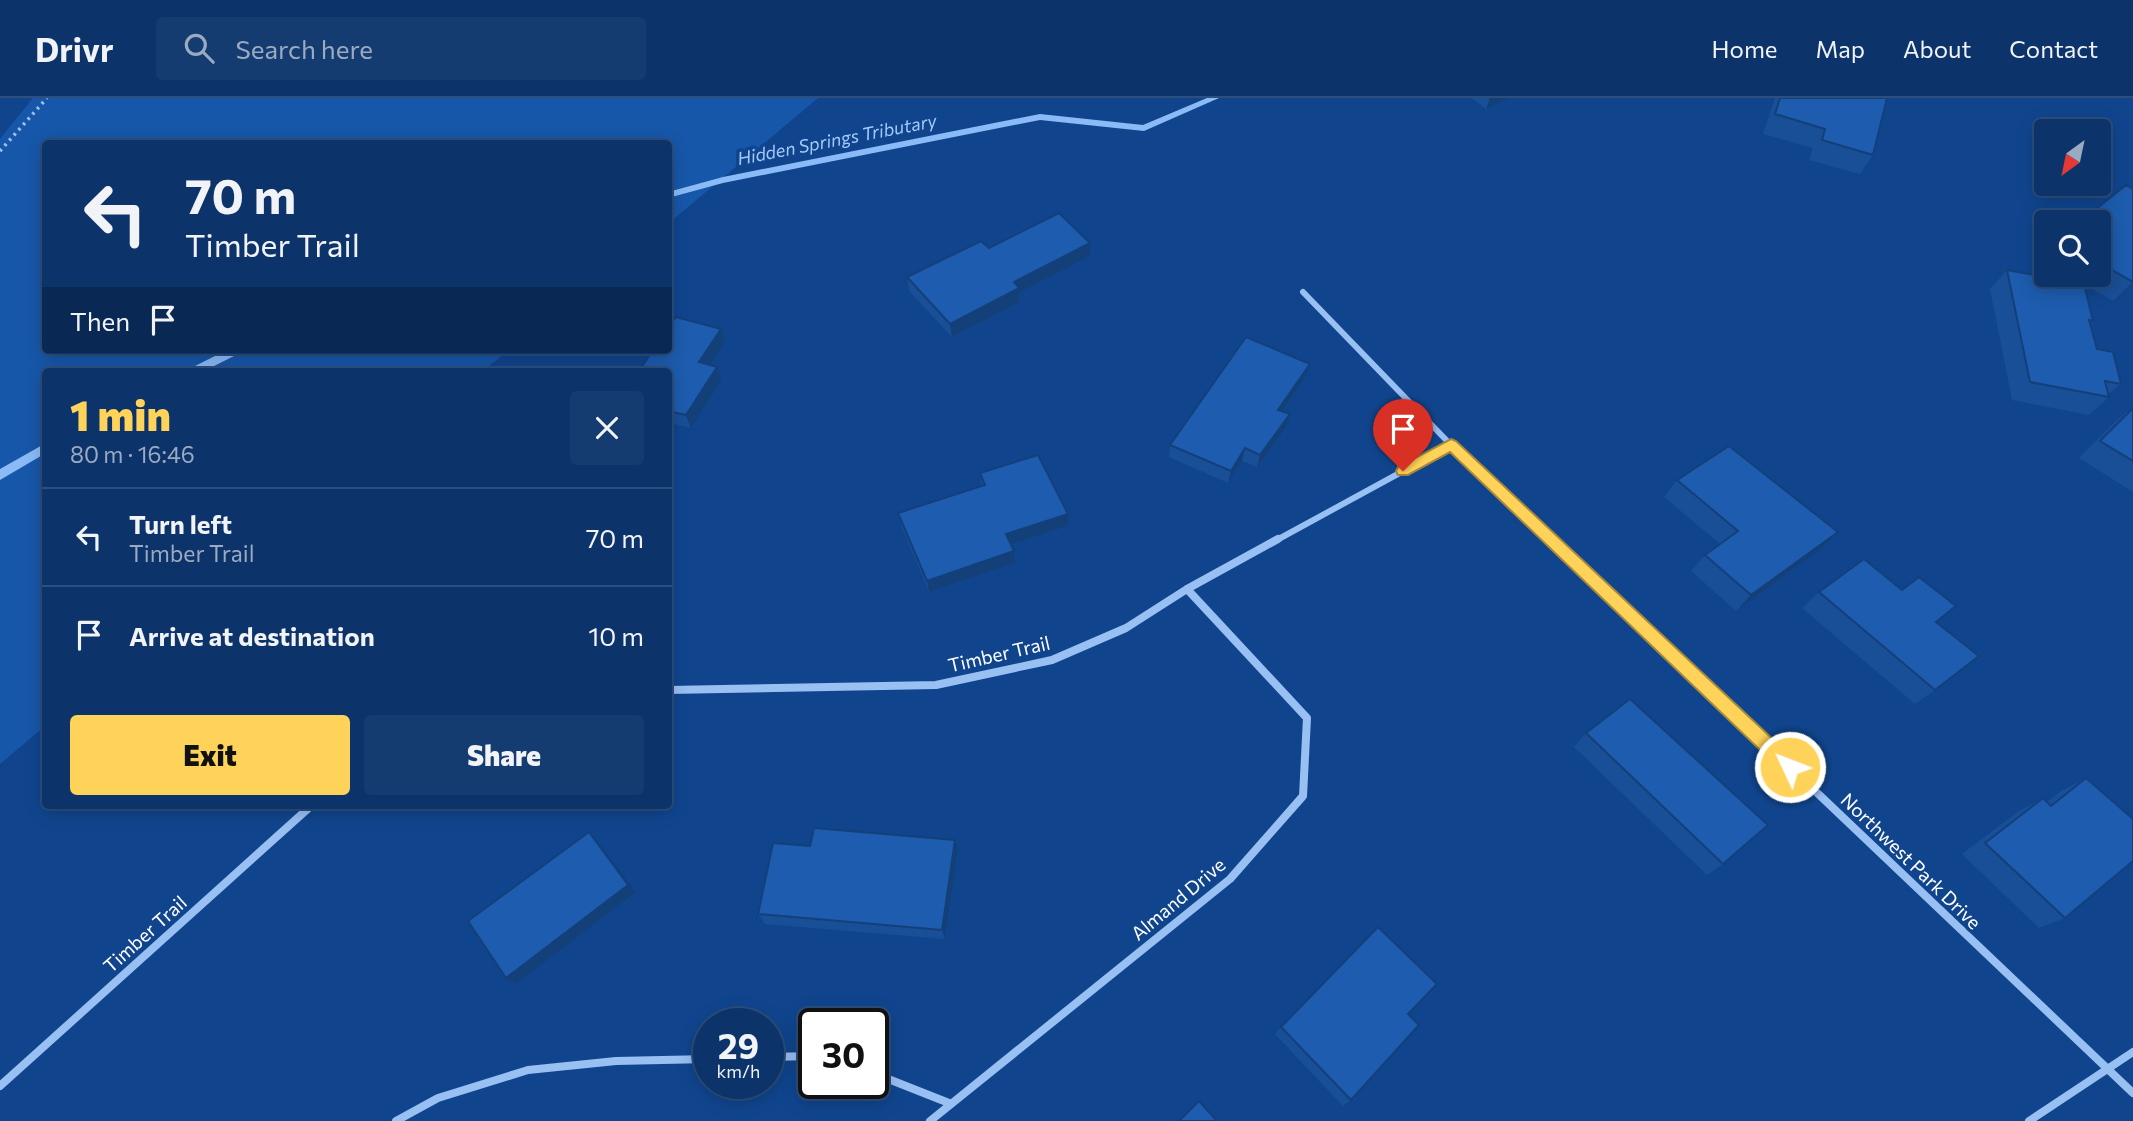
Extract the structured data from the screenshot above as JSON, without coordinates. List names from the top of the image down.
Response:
{
  "streets": {
    "street": ["Timber Trail", "Northwest Park Drive", "Almand Drive"]
  },
  "crossings": [
    ["Timber Trail", "Northwest Park Drive"],
    ["Timber Trail", "Almand Drive"]
  ],
  "water": ["Hidden Springs Tributary"],
  "north": "bottom left",
  "page": {
    "header": "Drivr",
    "search": "Search here",
    "nav": [
      "Home",
      "Map",
      "About",
      "Contact"
    ],
    "turn": ["70 m", "Timber Trail"],
    "then": "Then",
    "heading": ["1 min", "80 m · 16:46"],
    "list": [
      {
        "name": "Turn left",
        "note": "Timber Trail",
        "value": "70 m"
      },
      {
        "name": "Arrive at destination",
        "value": "10 m"
      }
    ],
    "buttons": ["Exit", "Share"],
    "speed": "29 km/h",
    "limit": "30"
  }
}
